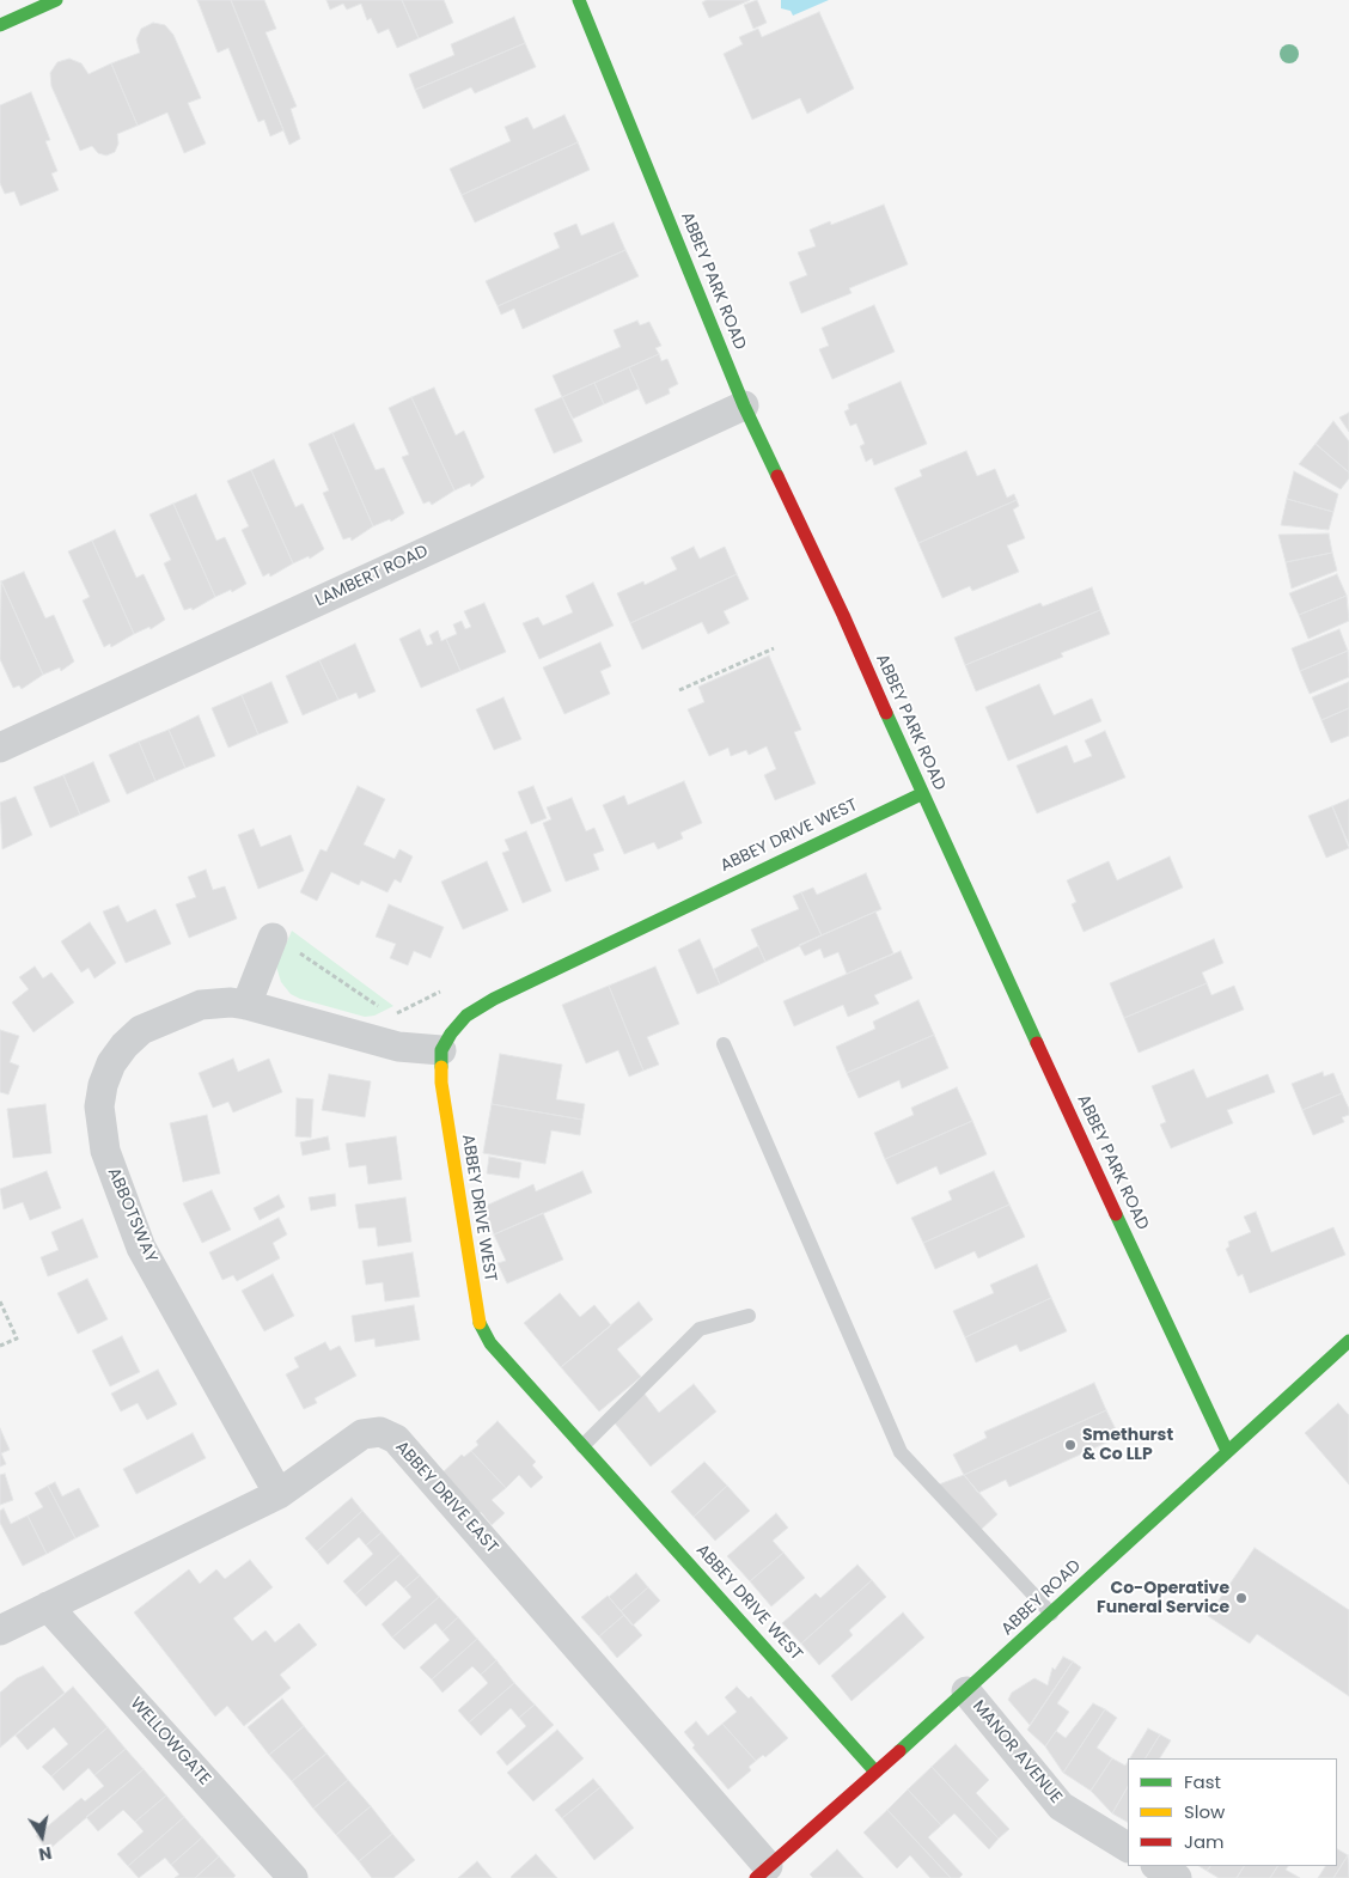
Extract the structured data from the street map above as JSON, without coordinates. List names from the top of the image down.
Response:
{
  "streets": {
    "street": [
      "ABBEY PARK ROAD",
      "LAMBERT ROAD",
      "ABBEY DRIVE WEST",
      "ABBOTSWAY",
      "ABBEY DRIVE EAST",
      "ABBEY ROAD",
      "WELLOWGATE",
      "MANOR AVENUE"
    ]
  },
  "crossings": [
    ["ABBEY PARK ROAD", "LAMBERT ROAD"],
    ["ABBEY PARK ROAD", "ABBEY DRIVE WEST"],
    ["ABBEY PARK ROAD", "ABBEY ROAD"],
    ["ABBEY DRIVE WEST", "ABBOTSWAY"],
    ["ABBEY DRIVE WEST", "ABBEY ROAD"],
    ["ABBOTSWAY", "ABBEY DRIVE EAST"],
    ["ABBEY DRIVE EAST", "ABBEY ROAD"],
    ["ABBEY DRIVE EAST", "WELLOWGATE"],
    ["ABBEY ROAD", "MANOR AVENUE"]
  ],
  "places": ["Smethurst & Co LLP", "Co-Operative Funeral Service"],
  "legend": ["Fast", "Slow", "Jam"],
  "north": "bottom"
}
